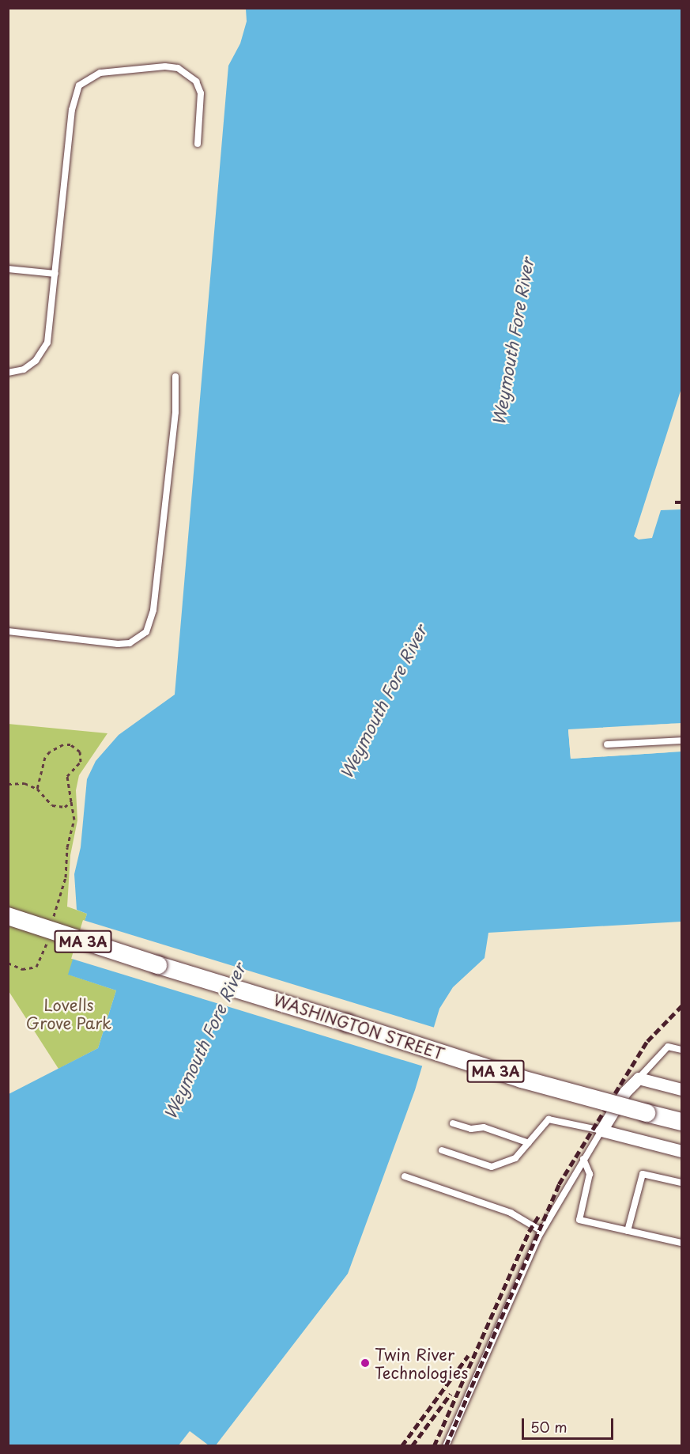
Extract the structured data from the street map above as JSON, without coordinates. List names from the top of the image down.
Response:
{
  "streets": {
    "main road": ["MA 3A", "WASHINGTON STREET"]
  },
  "water": ["Weymouth Fore River"],
  "parks": ["Lovells Grove Park"],
  "places": ["Twin River Technologies"],
  "scale_bar": "50 m"
}
